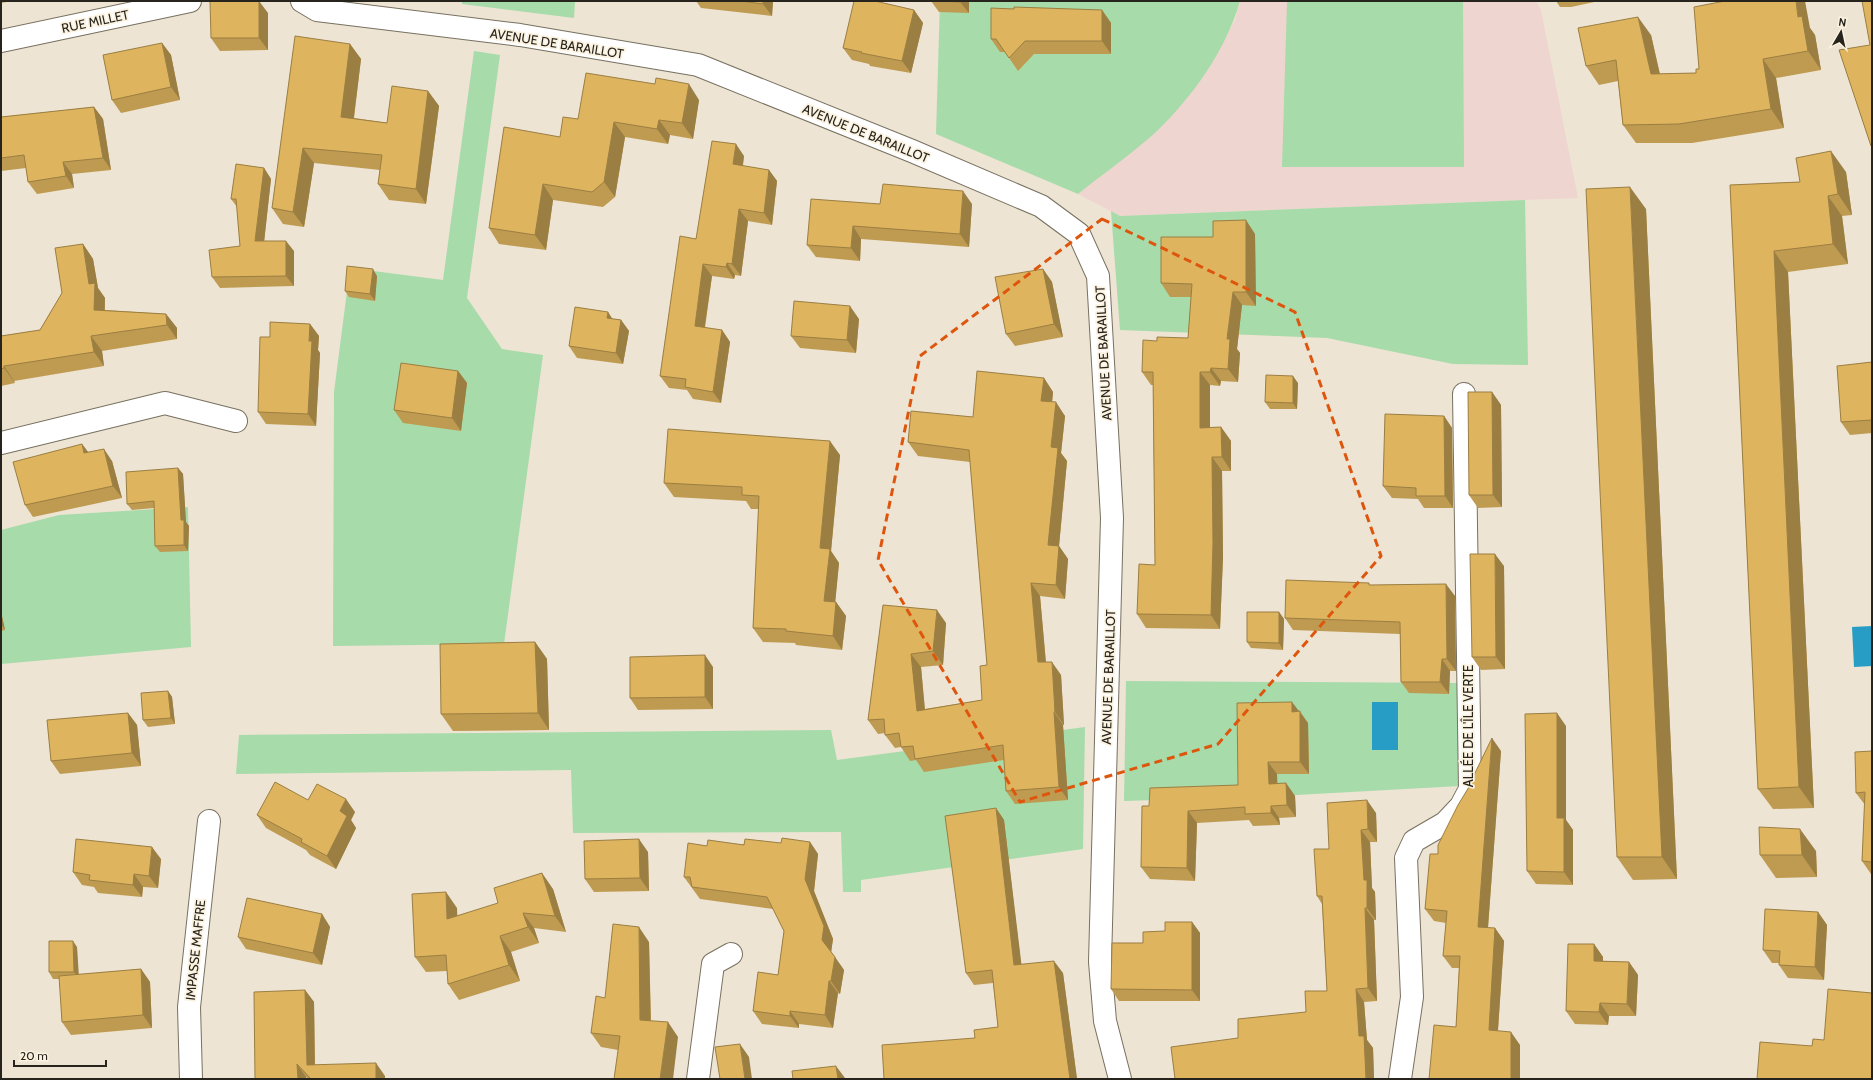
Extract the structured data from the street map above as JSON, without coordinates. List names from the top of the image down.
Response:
{
  "streets": {
    "street": [
      "RUE MILLET",
      "AVENUE DE BARAILLOT",
      "ALLÉE DE L'ÎLE VERTE",
      "IMPASSE MAFFRE"
    ]
  },
  "scale_bar": "20 m",
  "north": "top"
}
